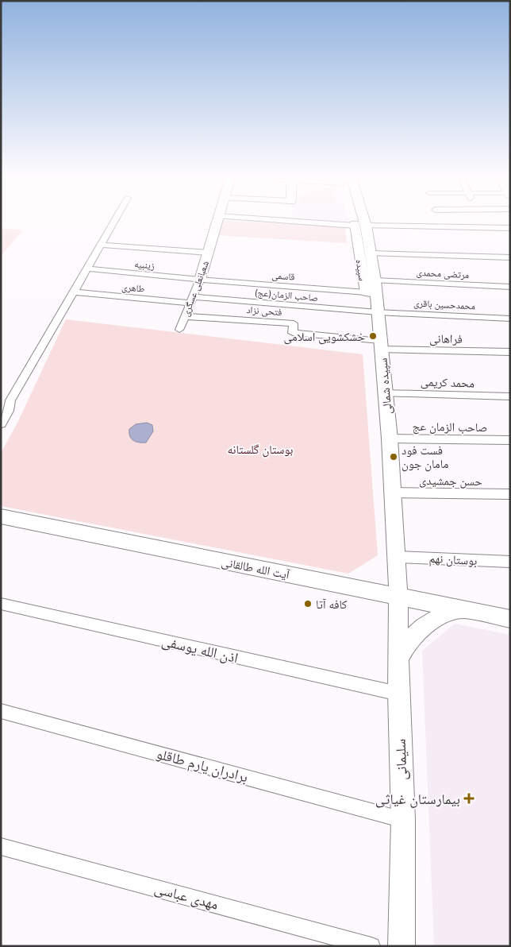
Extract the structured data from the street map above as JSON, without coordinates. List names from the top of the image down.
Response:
{
  "streets": {
    "main road": [
      "سپیده",
      "شعبانعلی عسگری",
      "سپیده شمالی",
      "آیت الله طالقانی",
      "سلیمانی"
    ],
    "street": [
      "زینبیه",
      "مرتضی محمدی",
      "قاسمی",
      "طاهری",
      "صاحب الزمان(عج)",
      "محمدحسین باقری",
      "فتحی نزاد",
      "فراهانی",
      "محمد کریمی",
      "صاحب الزمان عج",
      "حسن جمشیدی",
      "بوستان نهم",
      "اذن الله یوسفی",
      "برادران یارم طاقلو",
      "مهدی عباسی"
    ]
  },
  "crossings": [
    ["زینبیه", "قاسمی"],
    ["زینبیه", "شعبانعلی عسگری"],
    ["سپیده", "مرتضی محمدی"],
    ["سپیده", "قاسمی"],
    ["سپیده", "سپیده شمالی"],
    ["مرتضی محمدی", "قاسمی"],
    ["مرتضی محمدی", "سپیده شمالی"],
    ["قاسمی", "شعبانعلی عسگری"],
    ["قاسمی", "سپیده شمالی"],
    ["طاهری", "شعبانعلی عسگری"],
    ["طاهری", "صاحب الزمان(عج)"],
    ["شعبانعلی عسگری", "صاحب الزمان(عج)"],
    ["شعبانعلی عسگری", "فتحی نزاد"],
    ["صاحب الزمان(عج)", "محمدحسین باقری"],
    ["صاحب الزمان(عج)", "سپیده شمالی"],
    ["محمدحسین باقری", "سپیده شمالی"],
    ["فتحی نزاد", "فراهانی"],
    ["فتحی نزاد", "سپیده شمالی"],
    ["فراهانی", "سپیده شمالی"],
    ["محمد کریمی", "سپیده شمالی"],
    ["سپیده شمالی", "صاحب الزمان عج"],
    ["سپیده شمالی", "حسن جمشیدی"],
    ["سپیده شمالی", "بوستان نهم"],
    ["سپیده شمالی", "آیت الله طالقانی"],
    ["سپیده شمالی", "سلیمانی"],
    ["آیت الله طالقانی", "سلیمانی"],
    ["اذن الله یوسفی", "سلیمانی"],
    ["سلیمانی", "برادران یارم طاقلو"]
  ],
  "parks": ["بوستان گلستانه"],
  "places": {
    "other": ["خشکشویی اسلامی", "فست فود مامان جون", "کافه آتا"],
    "health": ["بیمارستان غیاثی"]
  }
}
